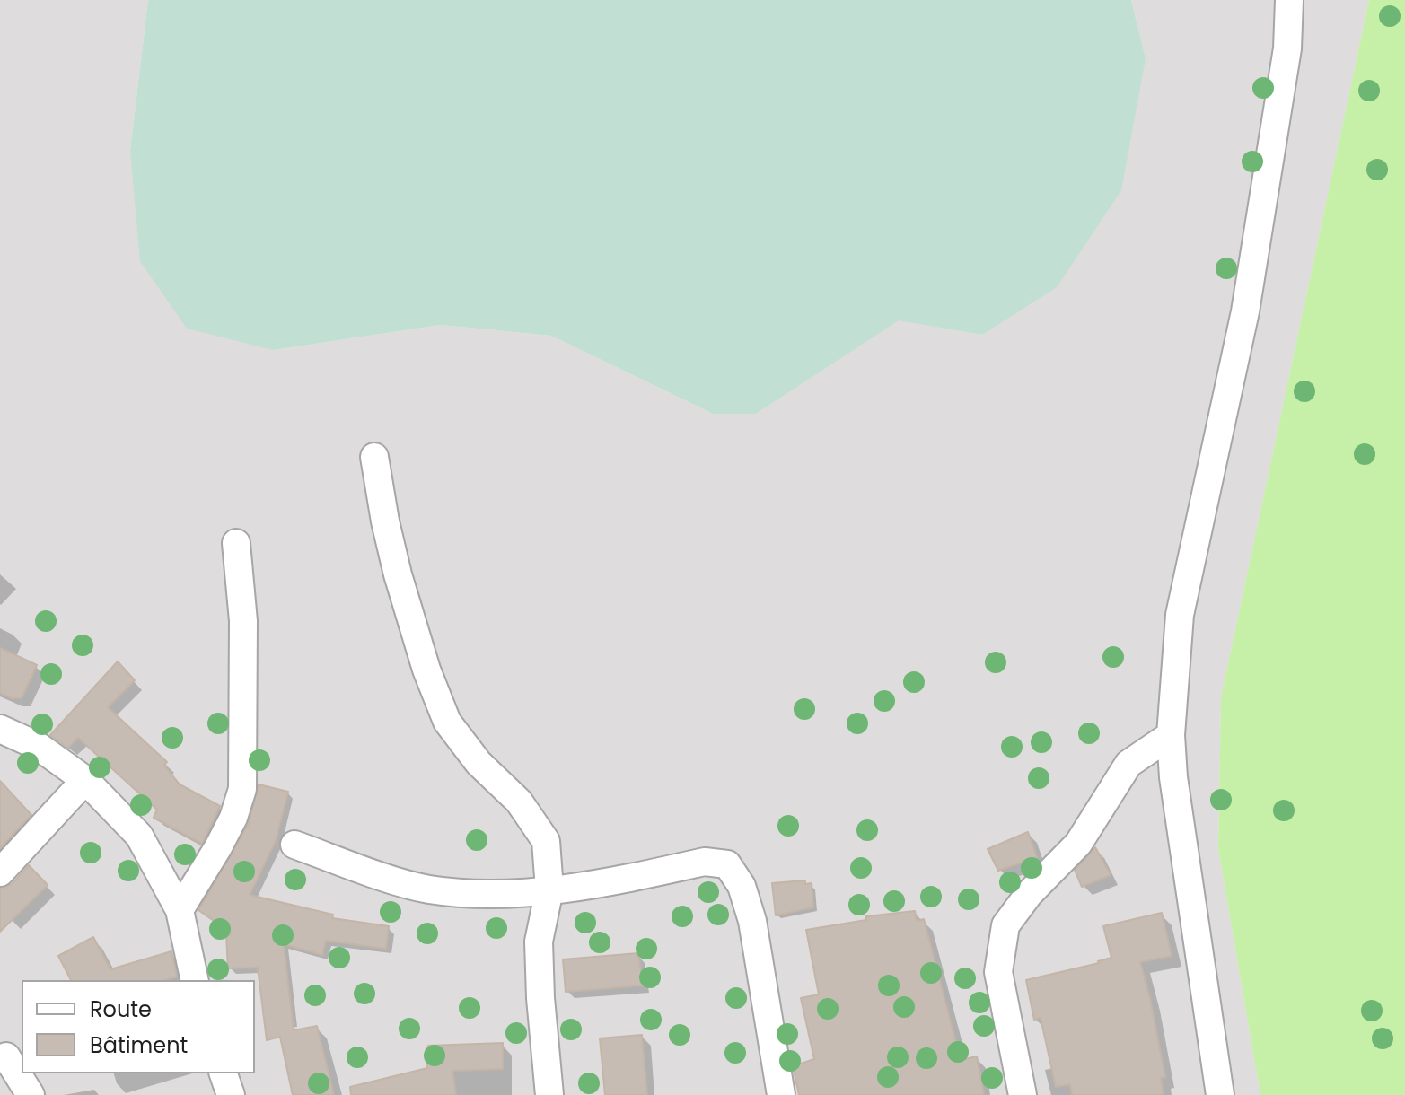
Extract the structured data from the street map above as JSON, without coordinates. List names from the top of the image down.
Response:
{
  "legend": ["Route", "Bâtiment"]
}
